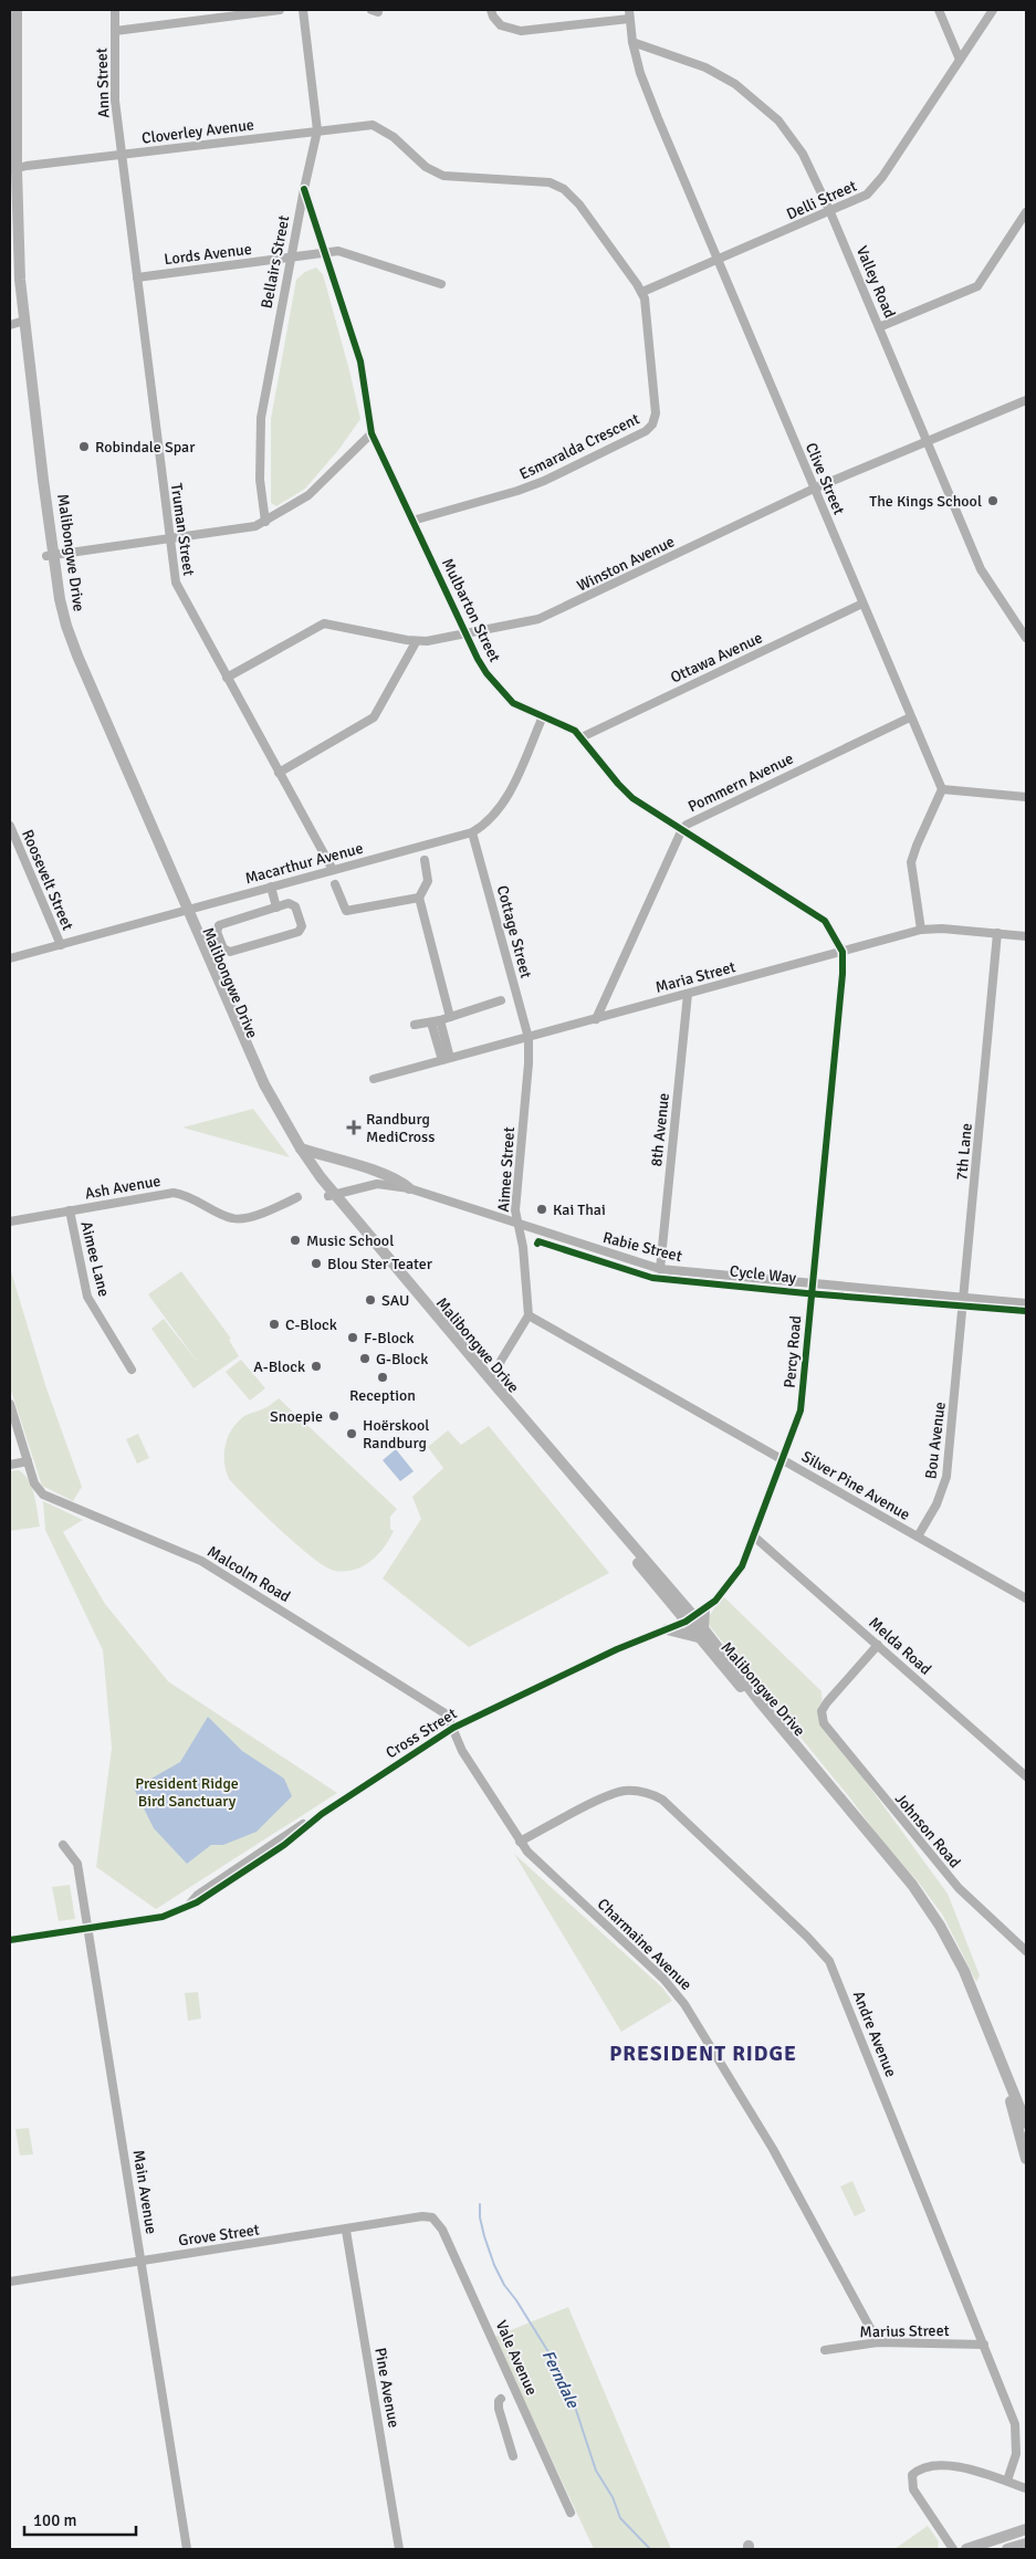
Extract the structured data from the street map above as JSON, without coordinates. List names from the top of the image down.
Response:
{
  "streets": {
    "main road": ["Malibongwe Drive"],
    "street": [
      "Ann Street",
      "Cloverley Avenue",
      "Delli Street",
      "Lords Avenue",
      "Bellairs Street",
      "Valley Road",
      "Esmaralda Crescent",
      "Clive Street",
      "Truman Street",
      "Winston Avenue",
      "Mulbarton Street",
      "Ottawa Avenue",
      "Pommern Avenue",
      "Macarthur Avenue",
      "Roosevelt Street",
      "Cottage Street",
      "Maria Street",
      "8th Avenue",
      "7th Lane",
      "Aimee Street",
      "Ash Avenue",
      "Rabie Street",
      "Aimee Lane",
      "Percy Road",
      "Bou Avenue",
      "Silver Pine Avenue",
      "Malcolm Road",
      "Melda Road",
      "Cross Street",
      "Johnson Road",
      "Charmaine Avenue",
      "Andre Avenue",
      "Main Avenue",
      "Grove Street",
      "Marius Street",
      "Vale Avenue",
      "Pine Avenue"
    ],
    "cycle path": ["Cycle Way"]
  },
  "crossings": [
    ["Ann Street", "Cloverley Avenue"],
    ["Ann Street", "Truman Street"],
    ["Cloverley Avenue", "Bellairs Street"],
    ["Cloverley Avenue", "Esmaralda Crescent"],
    ["Cloverley Avenue", "Truman Street"],
    ["Cloverley Avenue", "Malibongwe Drive"],
    ["Delli Street", "Valley Road"],
    ["Delli Street", "Esmaralda Crescent"],
    ["Delli Street", "Clive Street"],
    ["Lords Avenue", "Bellairs Street"],
    ["Lords Avenue", "Truman Street"],
    ["Lords Avenue", "Mulbarton Street"],
    ["Bellairs Street", "Mulbarton Street"],
    ["Valley Road", "Clive Street"],
    ["Valley Road", "Winston Avenue"],
    ["Esmaralda Crescent", "Mulbarton Street"],
    ["Clive Street", "Winston Avenue"],
    ["Clive Street", "Ottawa Avenue"],
    ["Clive Street", "Pommern Avenue"],
    ["Truman Street", "Winston Avenue"],
    ["Truman Street", "Macarthur Avenue"],
    ["Malibongwe Drive", "Macarthur Avenue"],
    ["Malibongwe Drive", "Rabie Street"],
    ["Malibongwe Drive", "Percy Road"],
    ["Malibongwe Drive", "Cross Street"],
    ["Winston Avenue", "Mulbarton Street"],
    ["Mulbarton Street", "Ottawa Avenue"],
    ["Mulbarton Street", "Pommern Avenue"],
    ["Mulbarton Street", "Macarthur Avenue"],
    ["Mulbarton Street", "Maria Street"],
    ["Mulbarton Street", "Percy Road"],
    ["Pommern Avenue", "Maria Street"],
    ["Macarthur Avenue", "Roosevelt Street"],
    ["Macarthur Avenue", "Cottage Street"],
    ["Cottage Street", "Maria Street"],
    ["Cottage Street", "Aimee Street"],
    ["Maria Street", "8th Avenue"],
    ["Maria Street", "7th Lane"],
    ["Maria Street", "Aimee Street"],
    ["Maria Street", "Percy Road"],
    ["8th Avenue", "Rabie Street"],
    ["7th Lane", "Rabie Street"],
    ["7th Lane", "Bou Avenue"],
    ["Aimee Street", "Rabie Street"],
    ["Aimee Street", "Silver Pine Avenue"],
    ["Ash Avenue", "Aimee Lane"],
    ["Rabie Street", "Percy Road"],
    ["Percy Road", "Silver Pine Avenue"],
    ["Percy Road", "Melda Road"],
    ["Percy Road", "Cross Street"],
    ["Bou Avenue", "Silver Pine Avenue"],
    ["Malcolm Road", "Cross Street"],
    ["Malcolm Road", "Charmaine Avenue"],
    ["Melda Road", "Johnson Road"],
    ["Cross Street", "Charmaine Avenue"],
    ["Cross Street", "Main Avenue"],
    ["Charmaine Avenue", "Andre Avenue"],
    ["Charmaine Avenue", "Marius Street"],
    ["Andre Avenue", "Marius Street"],
    ["Main Avenue", "Grove Street"],
    ["Grove Street", "Vale Avenue"],
    ["Grove Street", "Pine Avenue"]
  ],
  "districts": ["PRESIDENT RIDGE"],
  "water": ["Ferndale"],
  "parks": ["President Ridge Bird Sanctuary"],
  "places": {
    "other": [
      "Robindale Spar",
      "The Kings School",
      "Kai Thai",
      "Music School",
      "Blou Ster Teater",
      "SAU",
      "C-Block",
      "F-Block",
      "G-Block",
      "A-Block",
      "Reception",
      "Snoepie",
      "Hoërskool Randburg"
    ],
    "health": ["Randburg MediCross"]
  },
  "scale_bar": "100 m"
}
